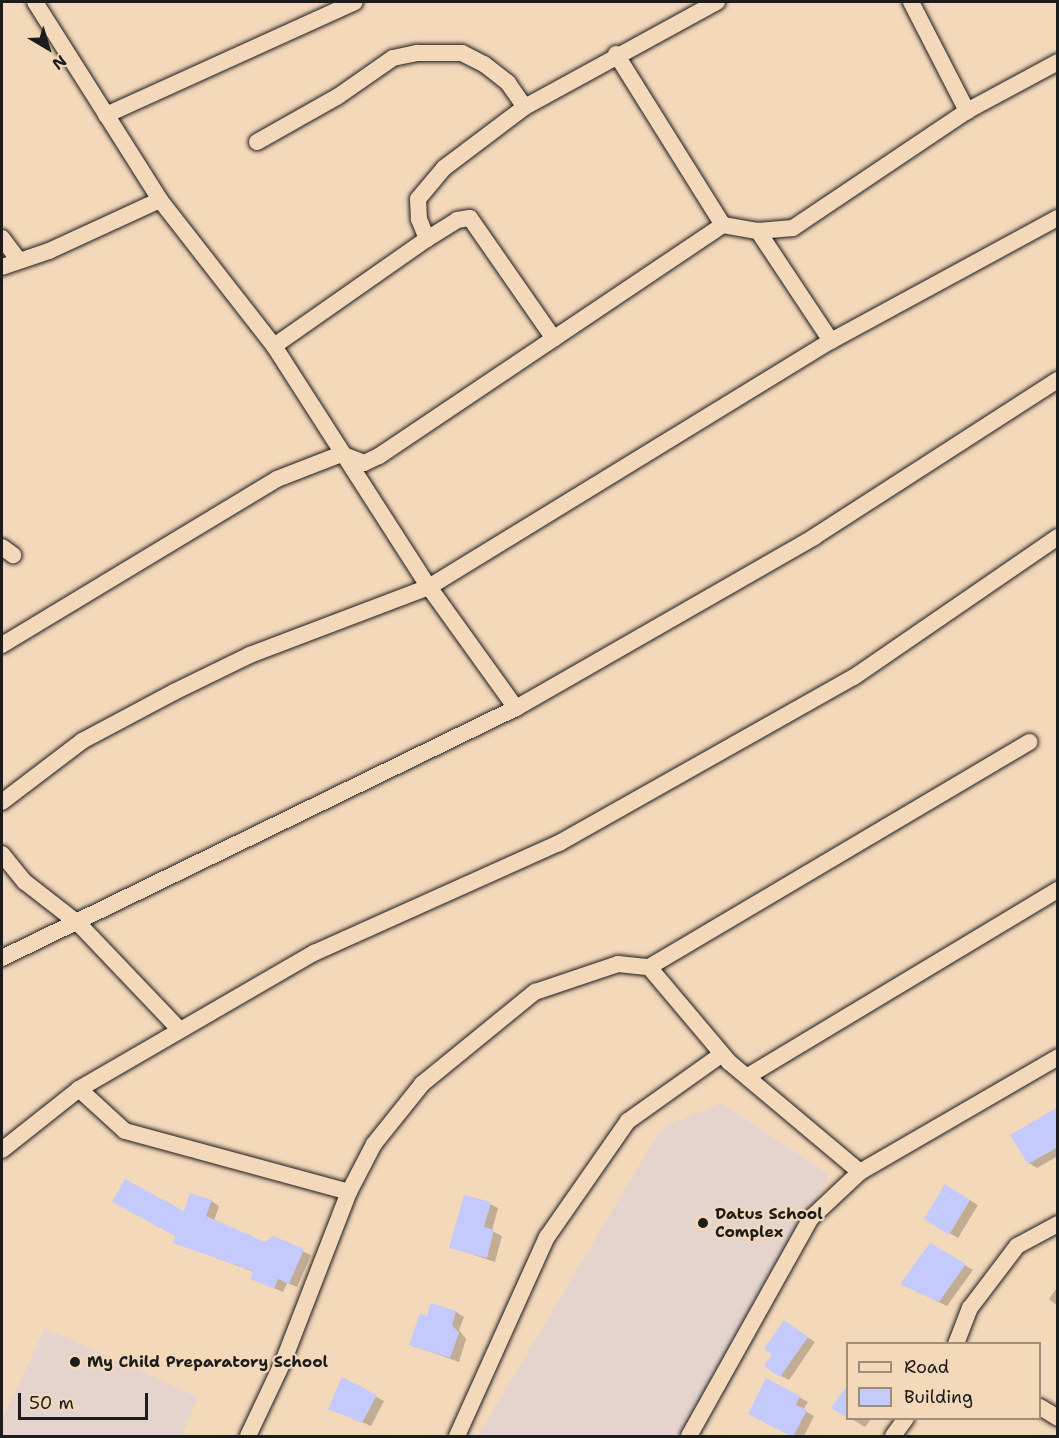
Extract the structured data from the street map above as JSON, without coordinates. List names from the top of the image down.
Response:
{
  "places": ["Datus School Complex", "My Child Preparatory School"],
  "legend": ["Road", "Building"],
  "scale_bar": "50 m",
  "north": "bottom right"
}
